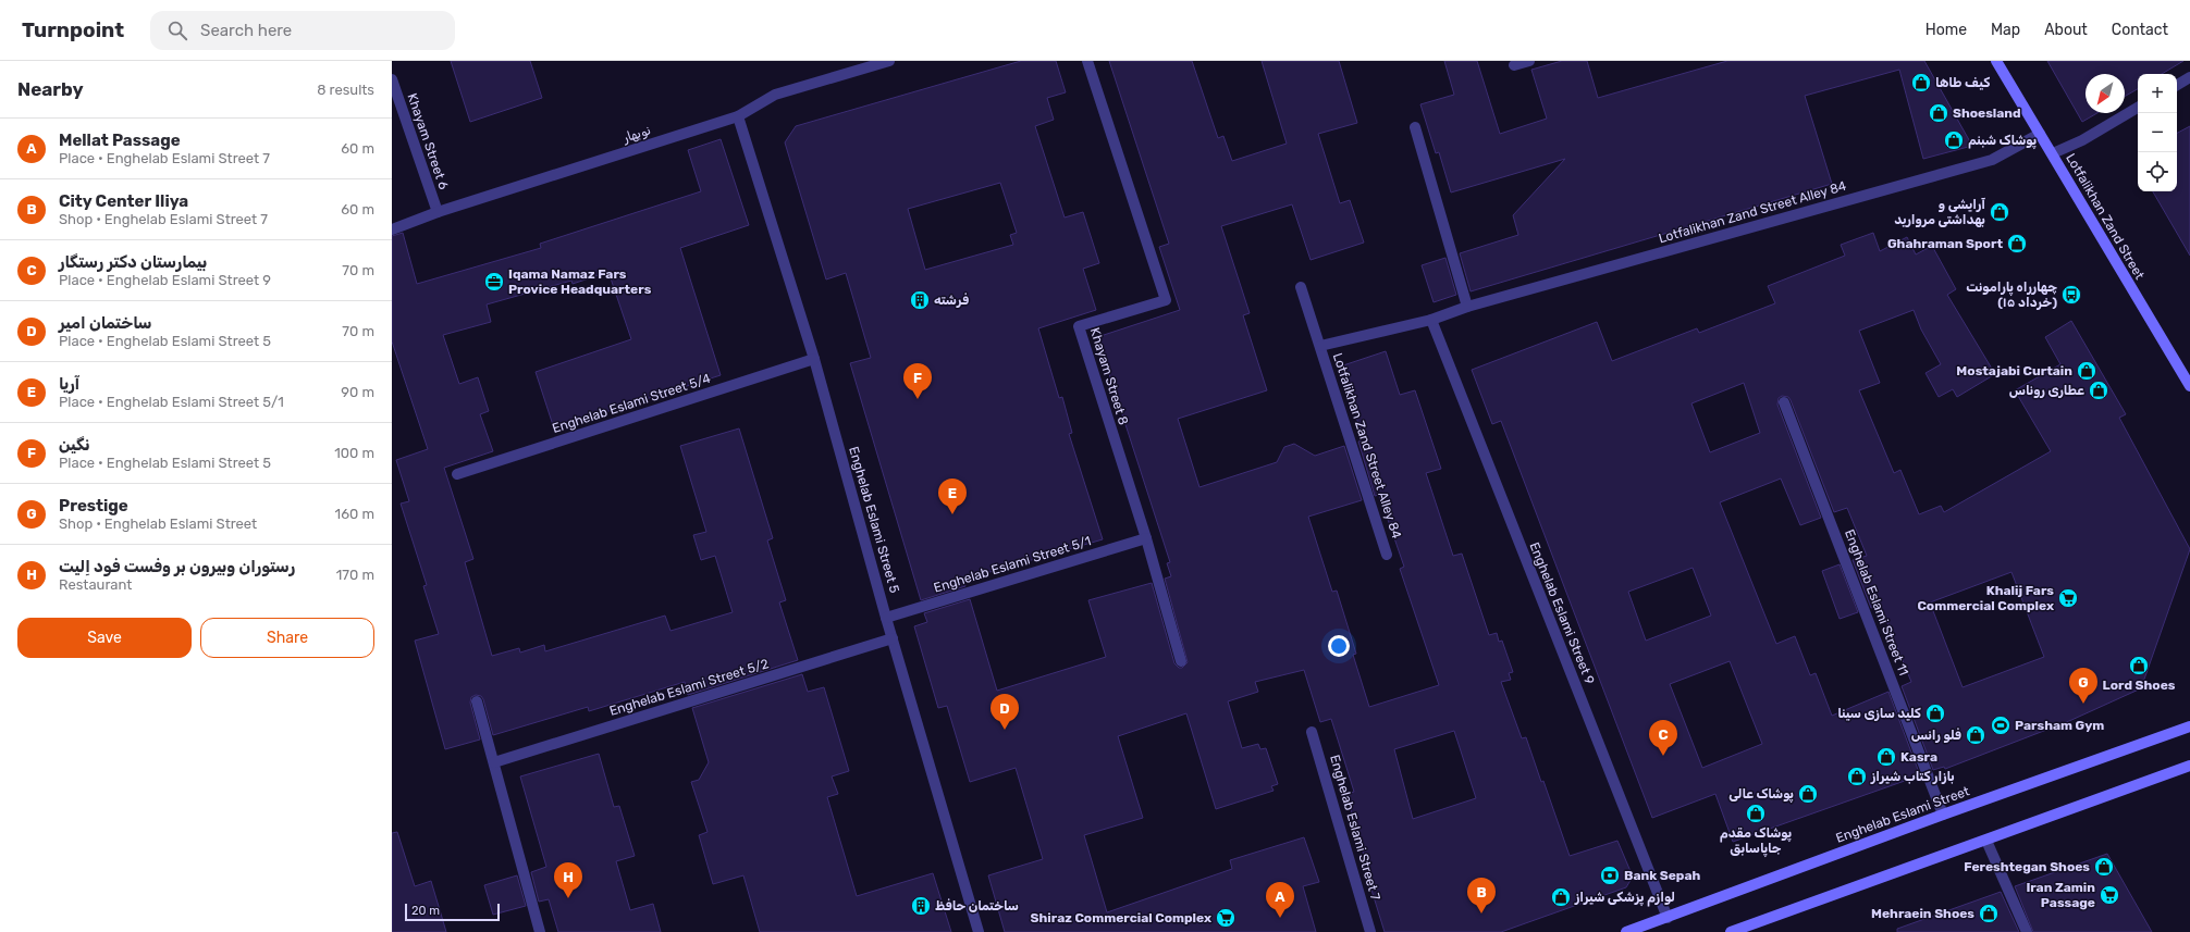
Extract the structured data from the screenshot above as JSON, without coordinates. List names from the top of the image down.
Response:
{
  "streets": {
    "main road": ["Lotfalikhan Zand Street", "Enghelab Eslami Street"],
    "street": [
      "نوبهار",
      "Khayam Street 6",
      "Lotfalikhan Zand Street Alley 84",
      "Khayam Street 8",
      "Enghelab Eslami Street 5/4",
      "Enghelab Eslami Street 5",
      "Enghelab Eslami Street 5/1",
      "Enghelab Eslami Street 11",
      "Enghelab Eslami Street 9",
      "Enghelab Eslami Street 5/2",
      "Enghelab Eslami Street 7"
    ]
  },
  "crossings": [
    ["نوبهار", "Khayam Street 6"],
    ["نوبهار", "Enghelab Eslami Street 5"],
    ["Lotfalikhan Zand Street Alley 84", "Lotfalikhan Zand Street"],
    ["Lotfalikhan Zand Street Alley 84", "Enghelab Eslami Street 9"],
    ["Khayam Street 8", "Enghelab Eslami Street 5/1"],
    ["Enghelab Eslami Street 5/4", "Enghelab Eslami Street 5"],
    ["Enghelab Eslami Street 5", "Enghelab Eslami Street 5/1"],
    ["Enghelab Eslami Street 5", "Enghelab Eslami Street 5/2"],
    ["Enghelab Eslami Street 11", "Enghelab Eslami Street"],
    ["Enghelab Eslami Street 9", "Enghelab Eslami Street"]
  ],
  "places": {
    "shop": [
      "کیف طاها",
      "Shoesland",
      "پوشاک شبنم",
      "آرایشی و بهداشتی مروارید",
      "Ghahraman Sport",
      "Mostajabi Curtain",
      "عطاری روناس",
      "Lord Shoes",
      "کلید سازی سینا",
      "فلو رانس",
      "Kasra",
      "بازار کتاب شیراز",
      "پوشاک عالی",
      "پوشاک مقدم جاپاسابق",
      "Fereshtegan Shoes",
      "لوازم پزشکی شیراز",
      "Mehraein Shoes"
    ],
    "office": ["Iqama Namaz Fars Provice Headquarters"],
    "bus stop": ["چهارراه پارامونت (۱۵ خرداد)"],
    "building": ["فرشته", "ساختمان حافظ"],
    "supermarket": ["Khalij Fars Commercial Complex", "Iran Zamin Passage", "Shiraz Commercial Complex"],
    "sports": ["Parsham Gym"],
    "bank": ["Bank Sepah"]
  },
  "scale_bar": "20 m",
  "north": "bottom left",
  "page": {
    "header": "Turnpoint",
    "search": "Search here",
    "nav": [
      "Home",
      "Map",
      "About",
      "Contact"
    ],
    "heading": ["Nearby", "8 results"],
    "map_buttons": ["+", "−"],
    "list": [
      {
        "mark": "A",
        "name": "Mellat Passage",
        "note": "Place · Enghelab Eslami Street 7",
        "value": "60 m"
      },
      {
        "mark": "B",
        "name": "City Center Iliya",
        "note": "Shop · Enghelab Eslami Street 7",
        "value": "60 m"
      },
      {
        "mark": "C",
        "name": "بیمارستان دکتر رستگار",
        "note": "Place · Enghelab Eslami Street 9",
        "value": "70 m"
      },
      {
        "mark": "D",
        "name": "ساختمان امیر",
        "note": "Place · Enghelab Eslami Street 5",
        "value": "70 m"
      },
      {
        "mark": "E",
        "name": "آریا",
        "note": "Place · Enghelab Eslami Street 5/1",
        "value": "90 m"
      },
      {
        "mark": "F",
        "name": "نگین",
        "note": "Place · Enghelab Eslami Street 5",
        "value": "100 m"
      },
      {
        "mark": "G",
        "name": "Prestige",
        "note": "Shop · Enghelab Eslami Street",
        "value": "160 m"
      },
      {
        "mark": "H",
        "name": "رستوران وبیرون بر وفست فود اِلیت",
        "note": "Restaurant",
        "value": "170 m"
      }
    ],
    "pins": [
      "F",
      "E",
      "G",
      "D",
      "C",
      "H",
      "B",
      "A"
    ],
    "buttons": ["Save", "Share"],
    "scale": "20 m"
  }
}
